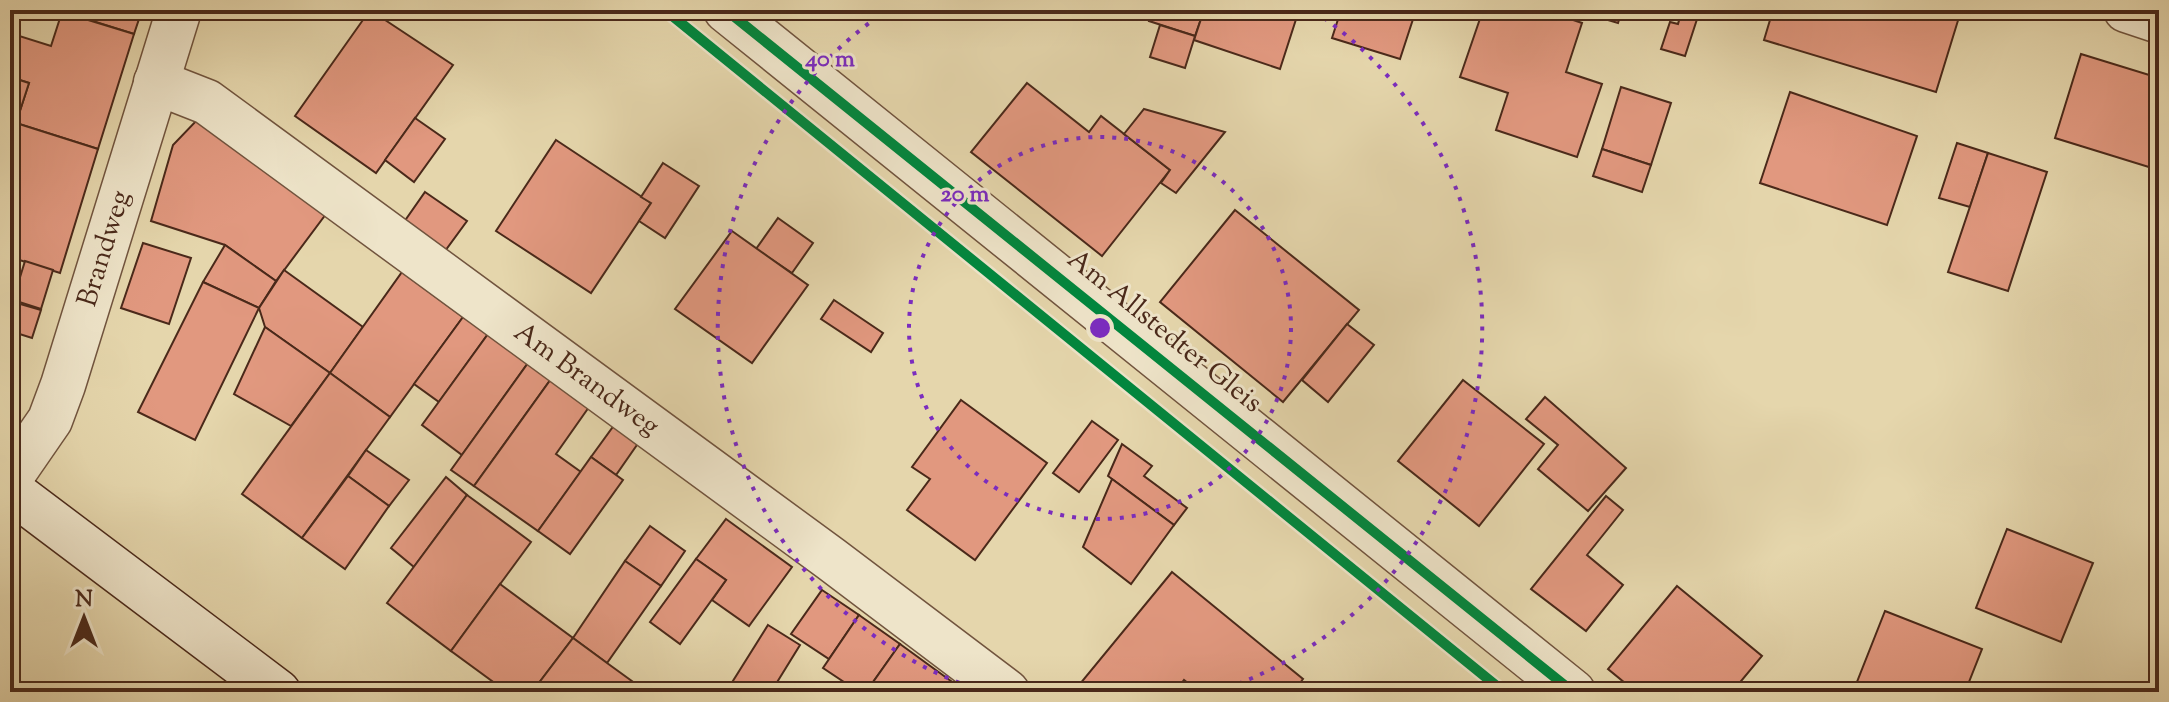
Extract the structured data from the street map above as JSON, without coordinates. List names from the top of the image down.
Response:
{
  "streets": {
    "street": ["Brandweg", "Am Allstedter Gleis", "Am Brandweg"]
  },
  "crossings": [
    ["Brandweg", "Am Brandweg"]
  ],
  "north": "top",
  "rings": ["40 m", "20 m"]
}
